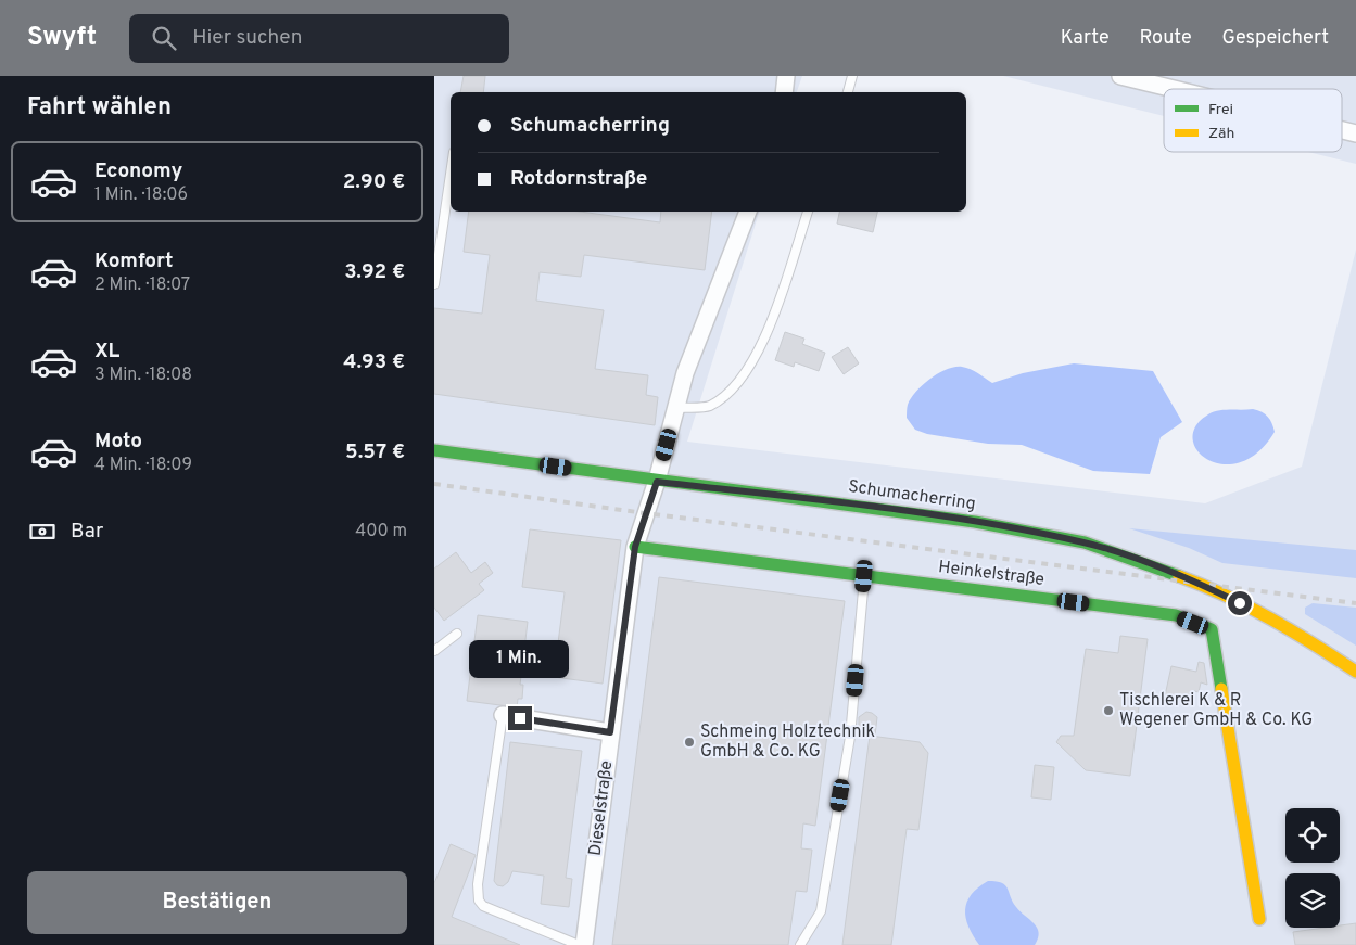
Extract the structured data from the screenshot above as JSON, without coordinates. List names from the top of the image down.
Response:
{
  "streets": {
    "main road": ["Schumacherring", "Heinkelstraße"],
    "street": ["Dieselstraße"]
  },
  "crossings": [
    ["Schumacherring", "Dieselstraße"],
    ["Heinkelstraße", "Dieselstraße"]
  ],
  "places": ["Tischlerei K & R Wegener GmbH & Co. KG", "Schmeing Holztechnik GmbH & Co. KG"],
  "legend": ["Frei", "Zäh"],
  "page": {
    "header": "Swyft",
    "search": "Hier suchen",
    "nav": ["Karte", "Route", "Gespeichert"],
    "heading": "Fahrt wählen",
    "banner": ["Schumacherring", "Rotdornstraße"],
    "list": [
      {
        "name": "Economy",
        "note": "1 Min. · 18:06",
        "value": "2.90 €"
      },
      {
        "name": "Komfort",
        "note": "2 Min. · 18:07",
        "value": "3.92 €"
      },
      {
        "name": "XL",
        "note": "3 Min. · 18:08",
        "value": "4.93 €"
      },
      {
        "name": "Moto",
        "note": "4 Min. · 18:09",
        "value": "5.57 €"
      }
    ],
    "pay": ["Bar", "400 m"],
    "bubble": "1 Min.",
    "buttons": "Bestätigen"
  }
}
